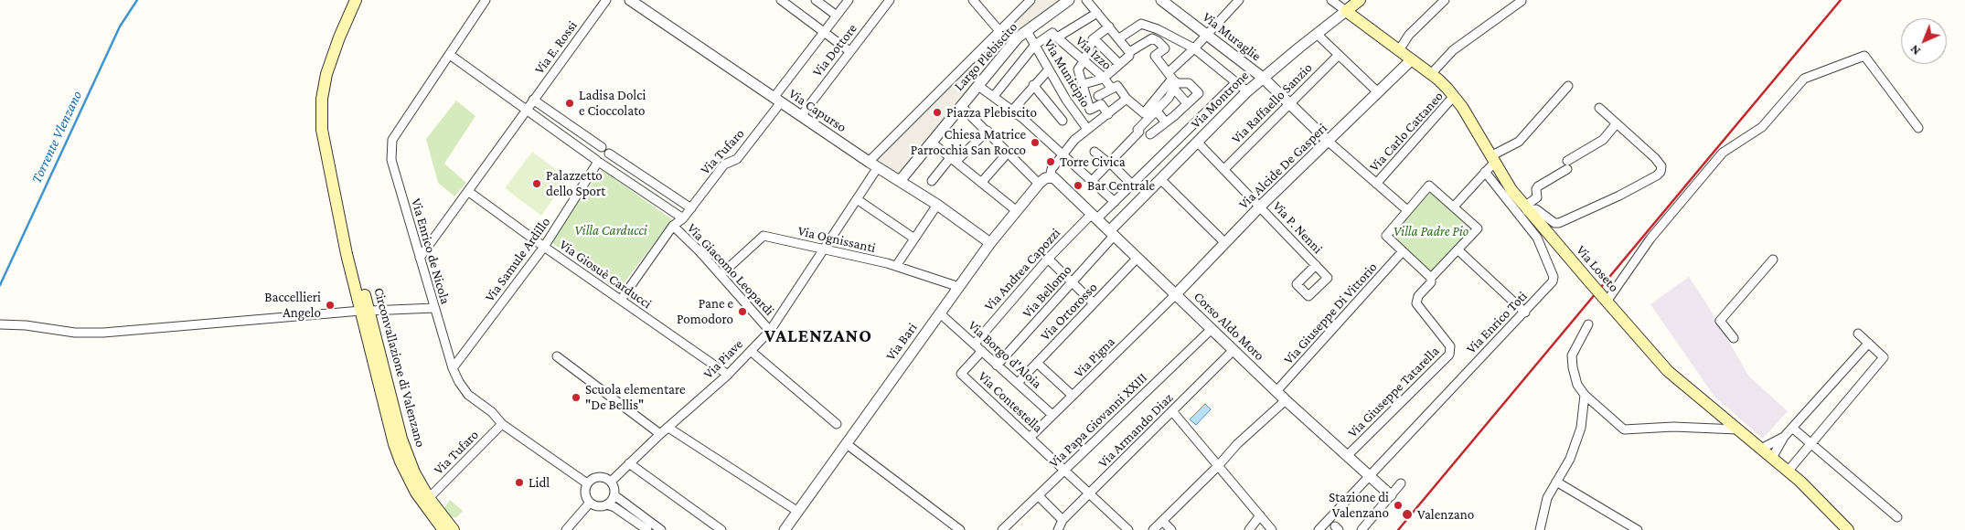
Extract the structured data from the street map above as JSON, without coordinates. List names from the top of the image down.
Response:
{
  "streets": {
    "main road": ["Via Montrone", "Via Loseto", "Circonvallazione di Valenzano"],
    "street": [
      "Via Muraglie",
      "Via E. Rossi",
      "Via Dottore",
      "Via Izzo",
      "Largo Plebiscito",
      "Via Municipio",
      "Via Raffaello Sanzio",
      "Via Capurso",
      "Via Carlo Cattaneo",
      "Via Tufaro",
      "Via Alcide De Gasperi",
      "Via P. Nenni",
      "Via Ognissanti",
      "Via Enrico de Nicola",
      "Via Samule Ardillo",
      "Via Giacomo Leopardi",
      "Via Andrea Capozzi",
      "Via Giosuè Carducci",
      "Via Bellomo",
      "Via Ortorosso",
      "Via Giuseppe Di Vittorio",
      "Via Enrico Toti",
      "Corso Aldo Moro",
      "Via Bari",
      "Via Borgo d'Aloia",
      "Via Pigna",
      "Via Piave",
      "Via Giuseppe Tatarella",
      "Via Contestella",
      "Via Papa Giovanni XXIII",
      "Via Armando Diaz"
    ]
  },
  "crossings": [
    ["Via Muraglie", "Via Montrone"],
    ["Via Muraglie", "Via Raffaello Sanzio"],
    ["Via Muraglie", "Via Alcide De Gasperi"],
    ["Via E. Rossi", "Via Enrico de Nicola"],
    ["Via E. Rossi", "Via Giosuè Carducci"],
    ["Via Dottore", "Via Capurso"],
    ["Largo Plebiscito", "Via Municipio"],
    ["Largo Plebiscito", "Via Capurso"],
    ["Largo Plebiscito", "Via Piave"],
    ["Via Montrone", "Via P. Nenni"],
    ["Via Montrone", "Via Loseto"],
    ["Via Montrone", "Via Bellomo"],
    ["Via Montrone", "Corso Aldo Moro"],
    ["Via Raffaello Sanzio", "Via P. Nenni"],
    ["Via Capurso", "Via Tufaro"],
    ["Via Capurso", "Via Bari"],
    ["Via Capurso", "Via Piave"],
    ["Via Carlo Cattaneo", "Via Loseto"],
    ["Via Tufaro", "Via Enrico de Nicola"],
    ["Via Tufaro", "Via Giacomo Leopardi"],
    ["Via Tufaro", "Via Giosuè Carducci"],
    ["Via Tufaro", "Circonvallazione di Valenzano"],
    ["Via Alcide De Gasperi", "Via P. Nenni"],
    ["Via Alcide De Gasperi", "Via Loseto"],
    ["Via Alcide De Gasperi", "Corso Aldo Moro"],
    ["Via Alcide De Gasperi", "Via Pigna"],
    ["Via Ognissanti", "Via Giacomo Leopardi"],
    ["Via Ognissanti", "Via Bari"],
    ["Via Ognissanti", "Via Piave"],
    ["Via Enrico de Nicola", "Via Samule Ardillo"],
    ["Via Enrico de Nicola", "Via Piave"],
    ["Via Samule Ardillo", "Via Giosuè Carducci"],
    ["Via Giacomo Leopardi", "Via Piave"],
    ["Via Andrea Capozzi", "Corso Aldo Moro"],
    ["Via Andrea Capozzi", "Via Borgo d'Aloia"],
    ["Via Giosuè Carducci", "Via Piave"],
    ["Via Bellomo", "Corso Aldo Moro"],
    ["Via Bellomo", "Via Borgo d'Aloia"],
    ["Via Ortorosso", "Corso Aldo Moro"],
    ["Via Ortorosso", "Via Borgo d'Aloia"],
    ["Via Giuseppe Di Vittorio", "Corso Aldo Moro"],
    ["Via Enrico Toti", "Corso Aldo Moro"],
    ["Corso Aldo Moro", "Via Bari"],
    ["Corso Aldo Moro", "Via Pigna"],
    ["Corso Aldo Moro", "Via Giuseppe Tatarella"],
    ["Corso Aldo Moro", "Via Papa Giovanni XXIII"],
    ["Corso Aldo Moro", "Via Armando Diaz"],
    ["Via Bari", "Via Borgo d'Aloia"],
    ["Via Borgo d'Aloia", "Via Pigna"],
    ["Via Borgo d'Aloia", "Via Contestella"],
    ["Via Pigna", "Via Contestella"],
    ["Via Contestella", "Via Papa Giovanni XXIII"],
    ["Via Contestella", "Via Armando Diaz"]
  ],
  "districts": ["VALENZANO"],
  "water": ["Torrente Vlenzano"],
  "parks": ["Villa Carducci", "Villa Padre Pio"],
  "places": [
    "Ladisa Dolci e Cioccolato",
    "Piazza Plebiscito",
    "Chiesa Matrice Parrocchia San Rocco",
    "Torre Civica",
    "Palazzetto dello Sport",
    "Bar Centrale",
    "Baccellieri Angelo",
    "Pane e Pomodoro",
    "Scuola elementare \"De Bellis\"",
    "Lidl",
    "Stazione di Valenzano",
    "Valenzano"
  ],
  "north": "bottom left"
}
